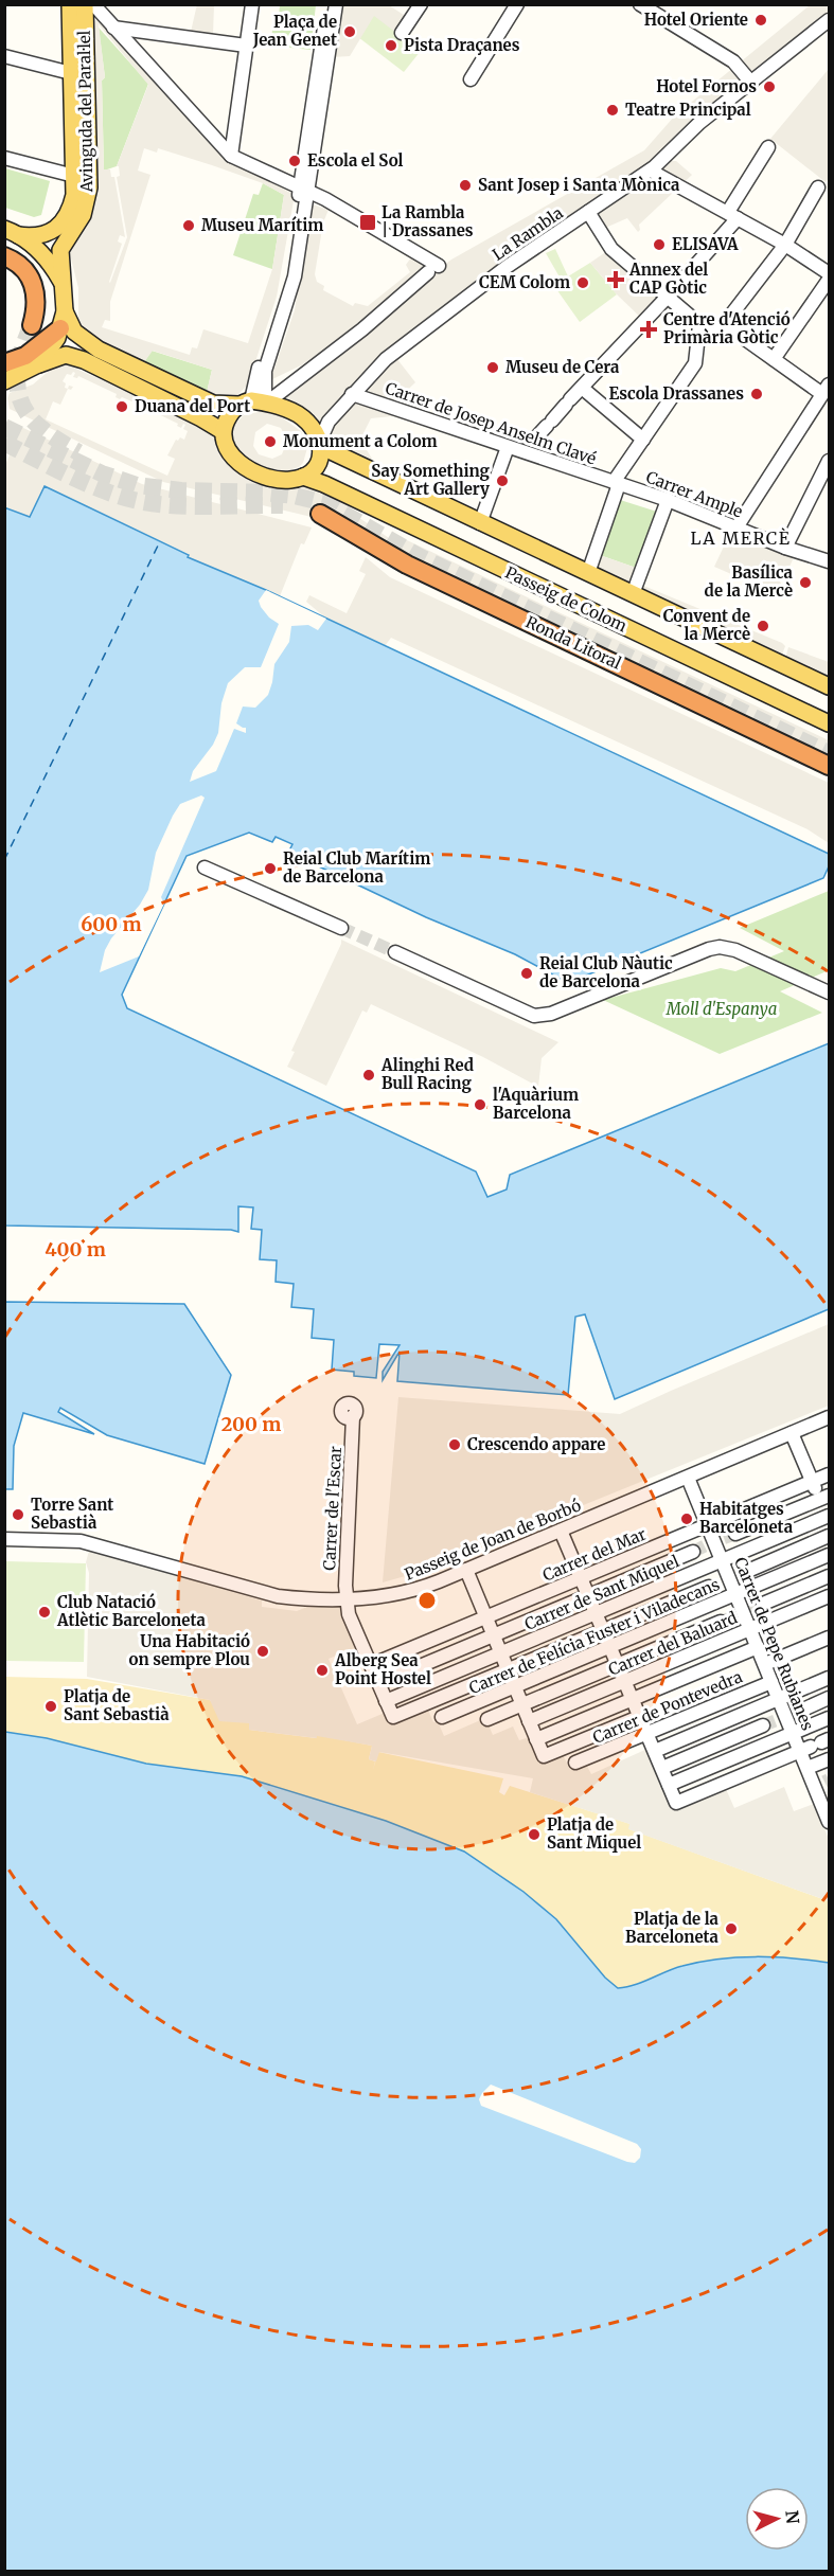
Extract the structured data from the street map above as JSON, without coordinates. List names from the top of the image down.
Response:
{
  "streets": {
    "highway": ["Ronda Litoral"],
    "main road": ["Avinguda del Paral·lel", "Passeig de Colom"],
    "street": [
      "La Rambla",
      "Carrer de Josep Anselm Clavé",
      "Carrer Ample",
      "Carrer de l'Escar",
      "Passeig de Joan de Borbó",
      "Carrer del Mar",
      "Carrer de Sant Miquel",
      "Carrer de Felícia Fuster i Viladecans",
      "Carrer del Baluard",
      "Carrer de Pepe Rubianes",
      "Carrer de Pontevedra"
    ]
  },
  "crossings": [
    ["La Rambla", "Carrer de Josep Anselm Clavé"],
    ["La Rambla", "Passeig de Colom"],
    ["Carrer de Josep Anselm Clavé", "Carrer Ample"],
    ["Carrer de l'Escar", "Passeig de Joan de Borbó"],
    ["Carrer de l'Escar", "Carrer del Mar"],
    ["Carrer de l'Escar", "Carrer de Sant Miquel"],
    ["Passeig de Joan de Borbó", "Carrer de Pepe Rubianes"],
    ["Carrer del Mar", "Carrer de Pepe Rubianes"],
    ["Carrer de Sant Miquel", "Carrer de Pepe Rubianes"],
    ["Carrer de Felícia Fuster i Viladecans", "Carrer de Pepe Rubianes"],
    ["Carrer del Baluard", "Carrer de Pepe Rubianes"],
    ["Carrer de Pepe Rubianes", "Carrer de Pontevedra"]
  ],
  "districts": ["LA MERCÈ"],
  "parks": ["Moll d'Espanya"],
  "places": {
    "other": [
      "Hotel Oriente",
      "Plaça de Jean Genet",
      "Pista Draçanes",
      "Hotel Fornos",
      "Teatre Principal",
      "Escola el Sol",
      "Sant Josep i Santa Mònica",
      "Museu Marítim",
      "ELISAVA",
      "CEM Colom",
      "Museu de Cera",
      "Escola Drassanes",
      "Duana del Port",
      "Monument a Colom",
      "Say Something Art Gallery",
      "Basílica de la Mercè",
      "Convent de la Mercè",
      "Reial Club Marítim de Barcelona",
      "Reial Club Nàutic de Barcelona",
      "Alinghi Red Bull Racing",
      "l'Aquàrium Barcelona",
      "Crescendo appare",
      "Torre Sant Sebastià",
      "Habitatges Barceloneta",
      "Club Natació Atlètic Barceloneta",
      "Una Habitació on sempre Plou",
      "Alberg Sea Point Hostel",
      "Platja de Sant Sebastià",
      "Platja de Sant Miquel",
      "Platja de la Barceloneta"
    ],
    "transit": ["La Rambla | Drassanes"],
    "health": ["Annex del CAP Gòtic", "Centre d'Atenció Primària Gòtic"]
  },
  "north": "right",
  "rings": ["600 m", "400 m", "200 m"]
}
